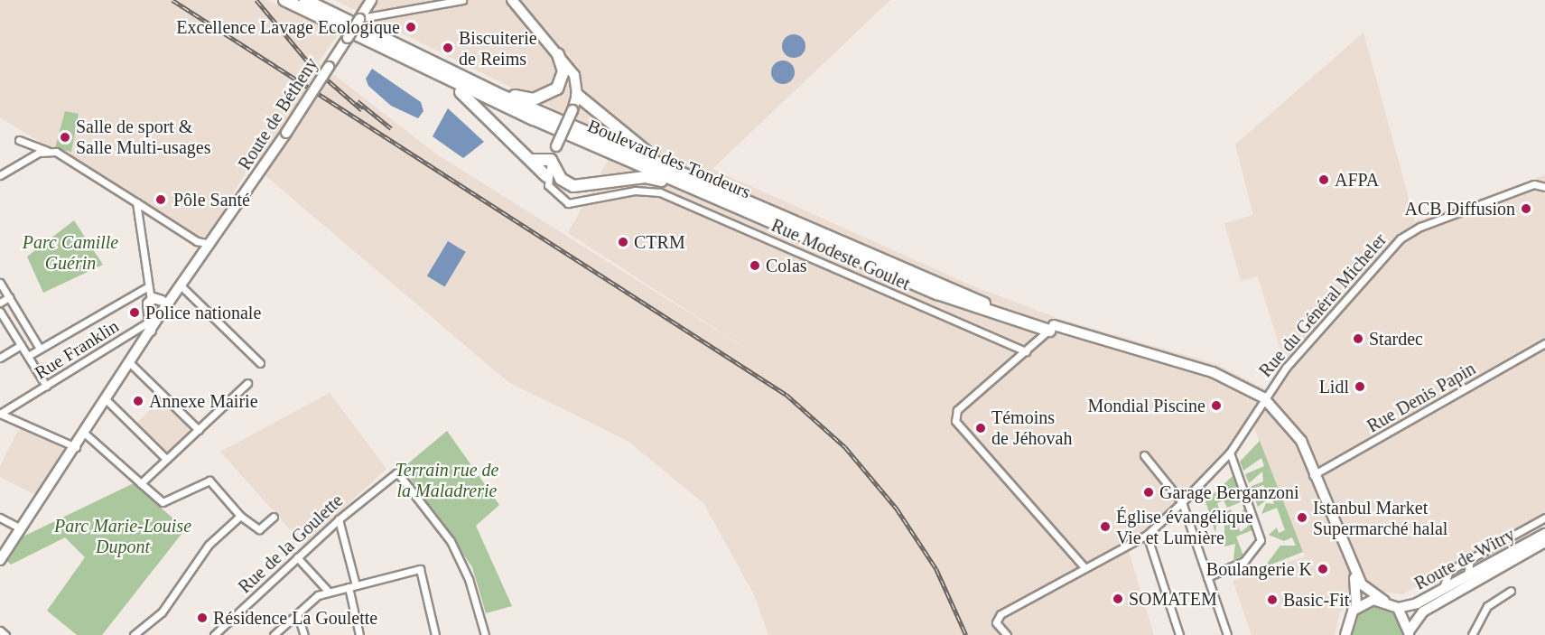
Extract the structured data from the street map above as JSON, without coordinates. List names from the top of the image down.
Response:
{
  "streets": {
    "highway": ["Boulevard des Tondeurs"],
    "main road": ["Route de Bétheny", "Route de Witry"],
    "street": [
      "Rue Modeste Goulet",
      "Rue du Général Micheler",
      "Rue Franklin",
      "Rue Denis Papin",
      "Rue de la Goulette"
    ]
  },
  "crossings": [
    ["Route de Bétheny", "Rue Franklin"]
  ],
  "parks": ["Parc Camille Guérin", "Terrain rue de la Maladrerie", "Parc Marie-Louise Dupont"],
  "places": [
    "Excellence Lavage Ecologique",
    "Biscuiterie de Reims",
    "Salle de sport & Salle Multi-usages",
    "AFPA",
    "Pôle Santé",
    "ACB Diffusion",
    "CTRM",
    "Colas",
    "Police nationale",
    "Stardec",
    "Lidl",
    "Annexe Mairie",
    "Mondial Piscine",
    "Témoins de Jéhovah",
    "Garage Berganzoni",
    "Istanbul Market Supermarché halal",
    "Église évangélique Vie et Lumière",
    "Boulangerie K",
    "SOMATEM",
    "Basic-Fit",
    "Résidence La Goulette"
  ]
}
